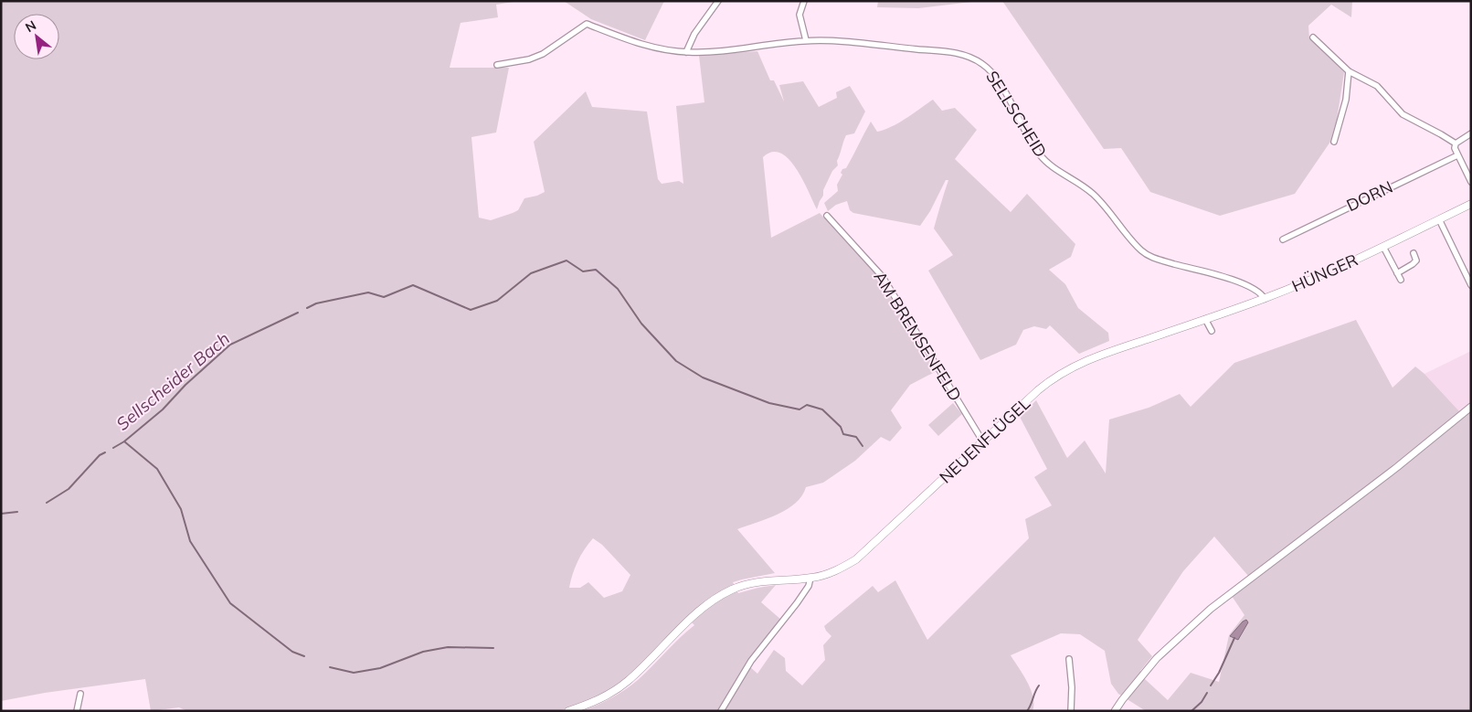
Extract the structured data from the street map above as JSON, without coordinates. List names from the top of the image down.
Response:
{
  "streets": {
    "main road": ["HÜNGER", "NEUENFLÜGEL"],
    "street": ["SELLSCHEID", "DORN", "AM BREMSENFELD"]
  },
  "crossings": [
    ["SELLSCHEID", "HÜNGER"],
    ["SELLSCHEID", "NEUENFLÜGEL"],
    ["HÜNGER", "NEUENFLÜGEL"],
    ["AM BREMSENFELD", "NEUENFLÜGEL"]
  ],
  "water": ["Sellscheider Bach"],
  "north": "top left"
}
